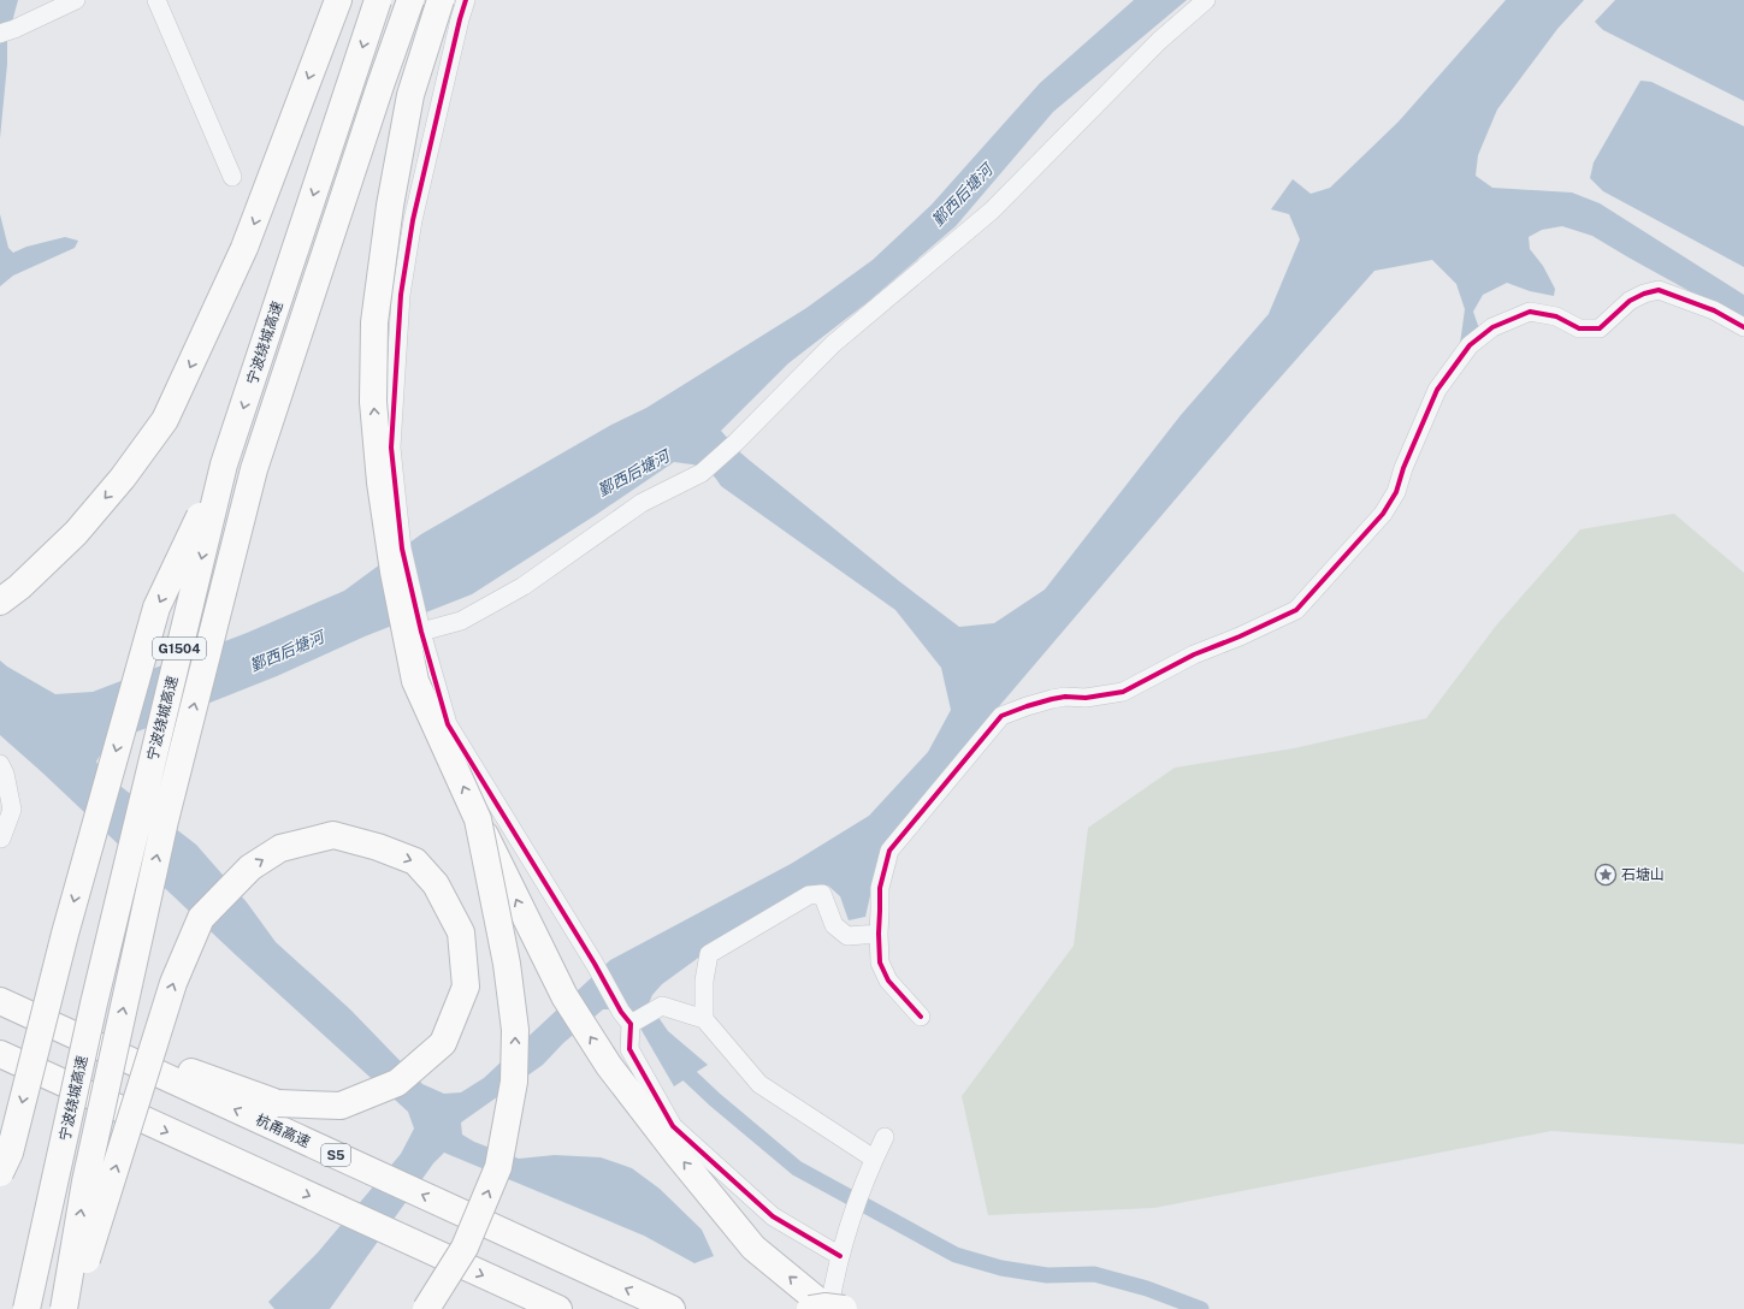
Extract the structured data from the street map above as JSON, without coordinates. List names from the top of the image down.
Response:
{
  "streets": {
    "highway": [
      "宁波绕城高速",
      "G1504",
      "杭甬高速",
      "S5"
    ]
  },
  "water": ["鄞西后塘河"],
  "places": {
    "place": ["石塘山"]
  }
}
